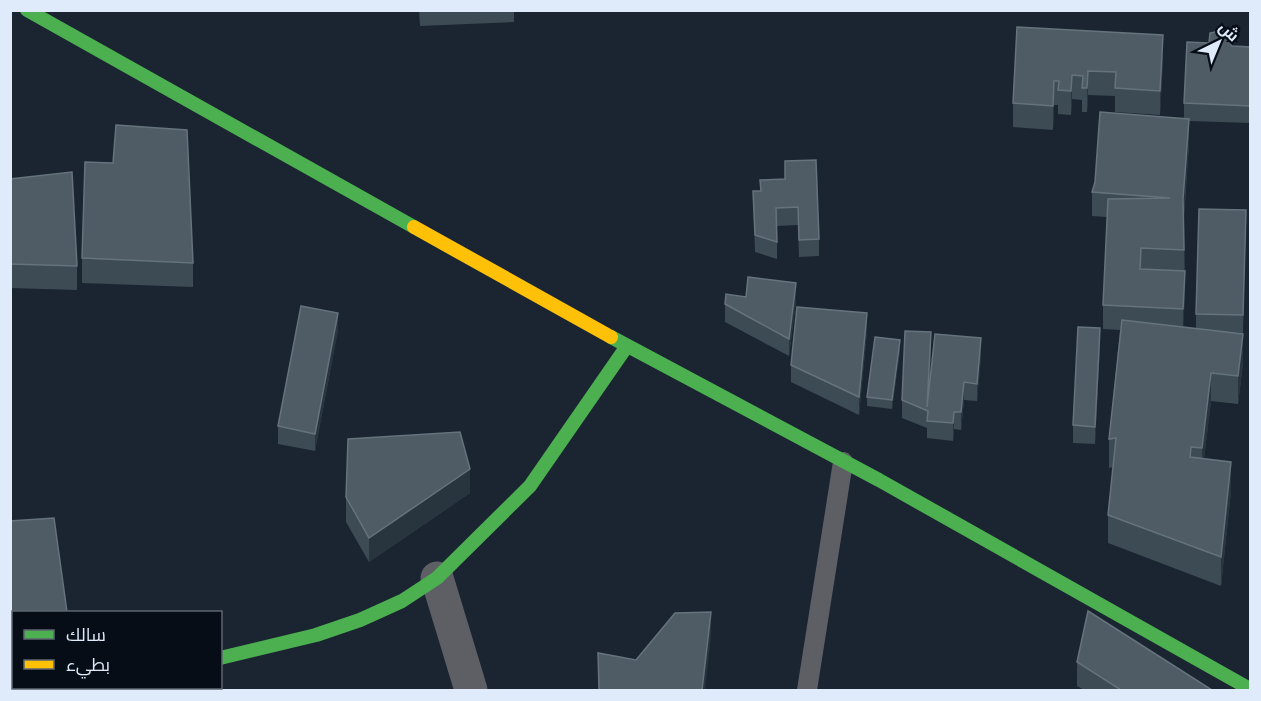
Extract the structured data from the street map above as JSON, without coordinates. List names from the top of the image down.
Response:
{
  "legend": ["سالك", "بطيء"],
  "north": "top right"
}
